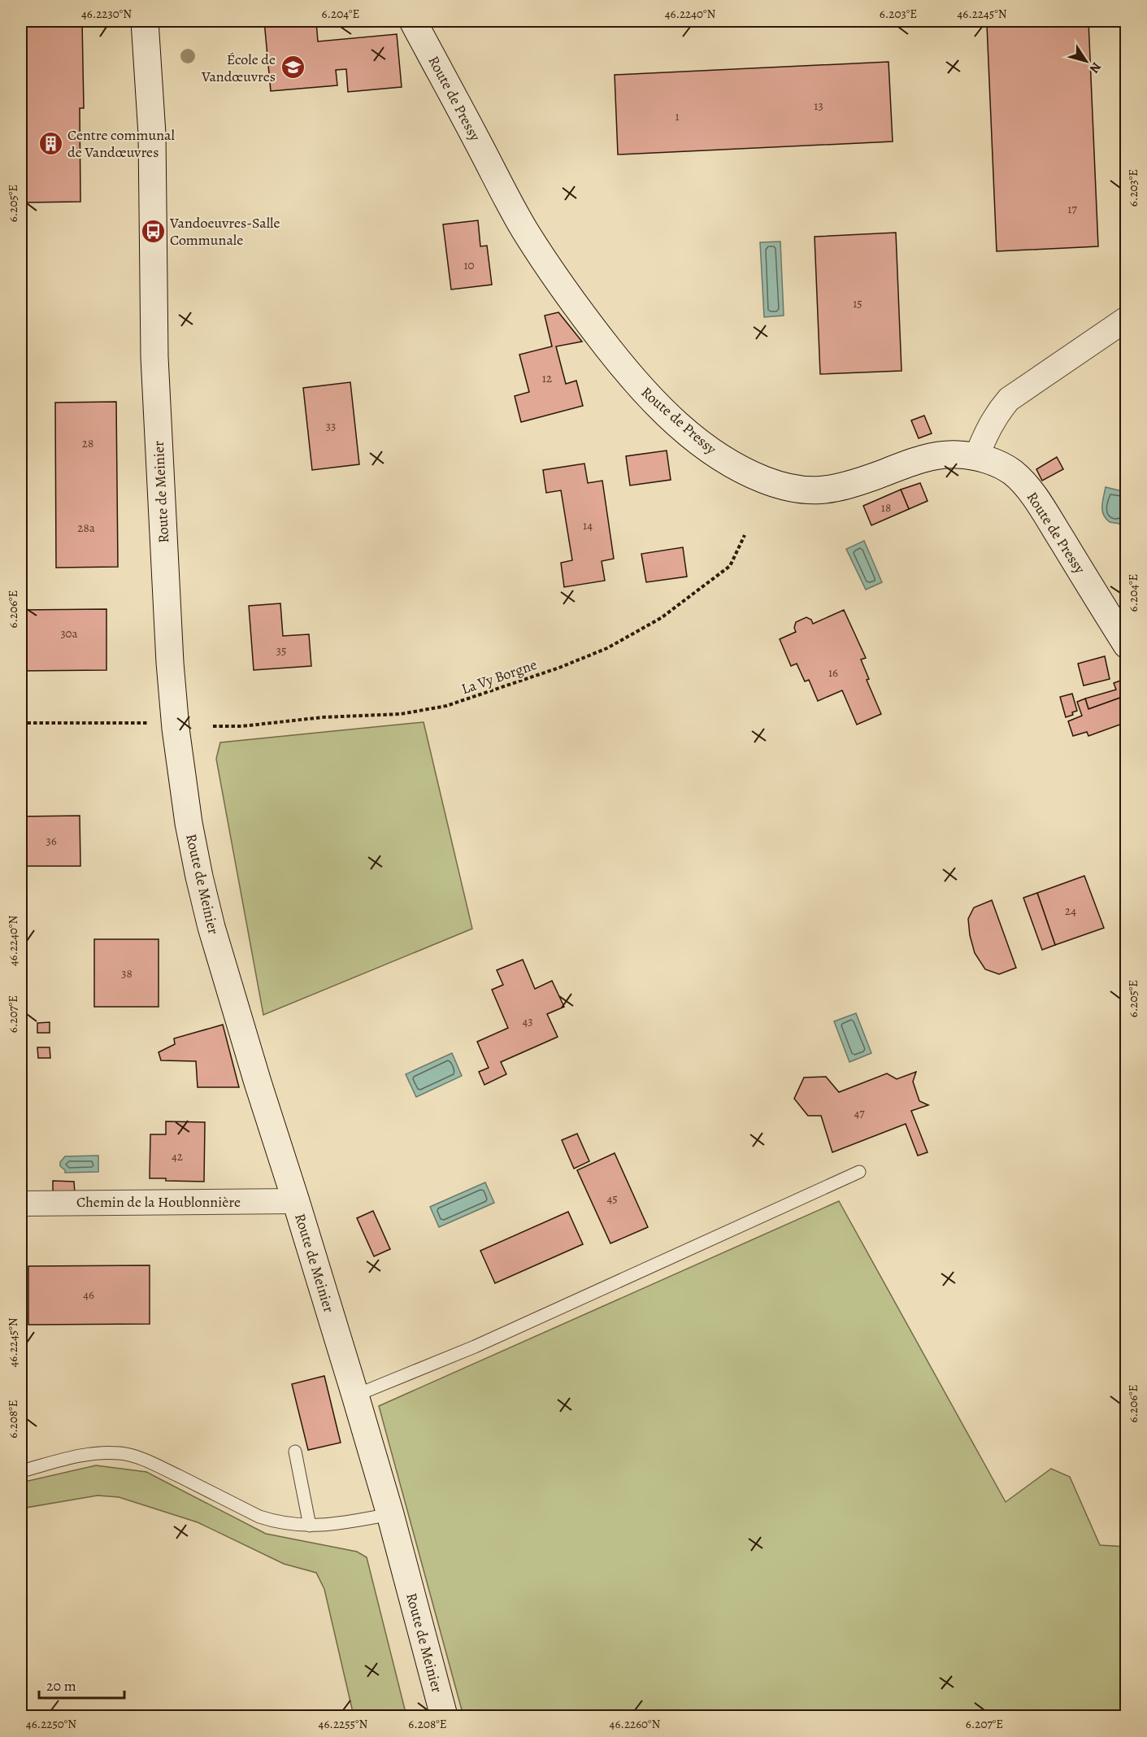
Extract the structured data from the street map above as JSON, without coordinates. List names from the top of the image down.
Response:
{
  "streets": {
    "street": ["Route de Pressy", "Route de Meinier", "Chemin de la Houblonnière"],
    "path": ["La Vy Borgne"]
  },
  "crossings": [
    ["Route de Meinier", "Chemin de la Houblonnière"]
  ],
  "places": {
    "school or university": ["École de Vandœuvres"],
    "building": ["Centre communal de Vandœuvres"],
    "bus stop": ["Vandoeuvres-Salle Communale"]
  },
  "house_numbers": [
    "13",
    "1",
    "17",
    "10",
    "15",
    "12",
    "33",
    "28",
    "18",
    "14",
    "28a",
    "30a",
    "35",
    "16",
    "36",
    "24",
    "38",
    "43",
    "47",
    "42",
    "45",
    "46"
  ],
  "scale_bar": "20 m",
  "north": "bottom right",
  "coordinates": [
    "46.2230°N",
    "6.204°E",
    "46.2240°N",
    "6.203°E",
    "46.2245°N",
    "6.205°E",
    "6.206°E",
    "6.207°E",
    "6.208°E",
    "46.2250°N",
    "46.2255°N",
    "46.2260°N"
  ]
}
